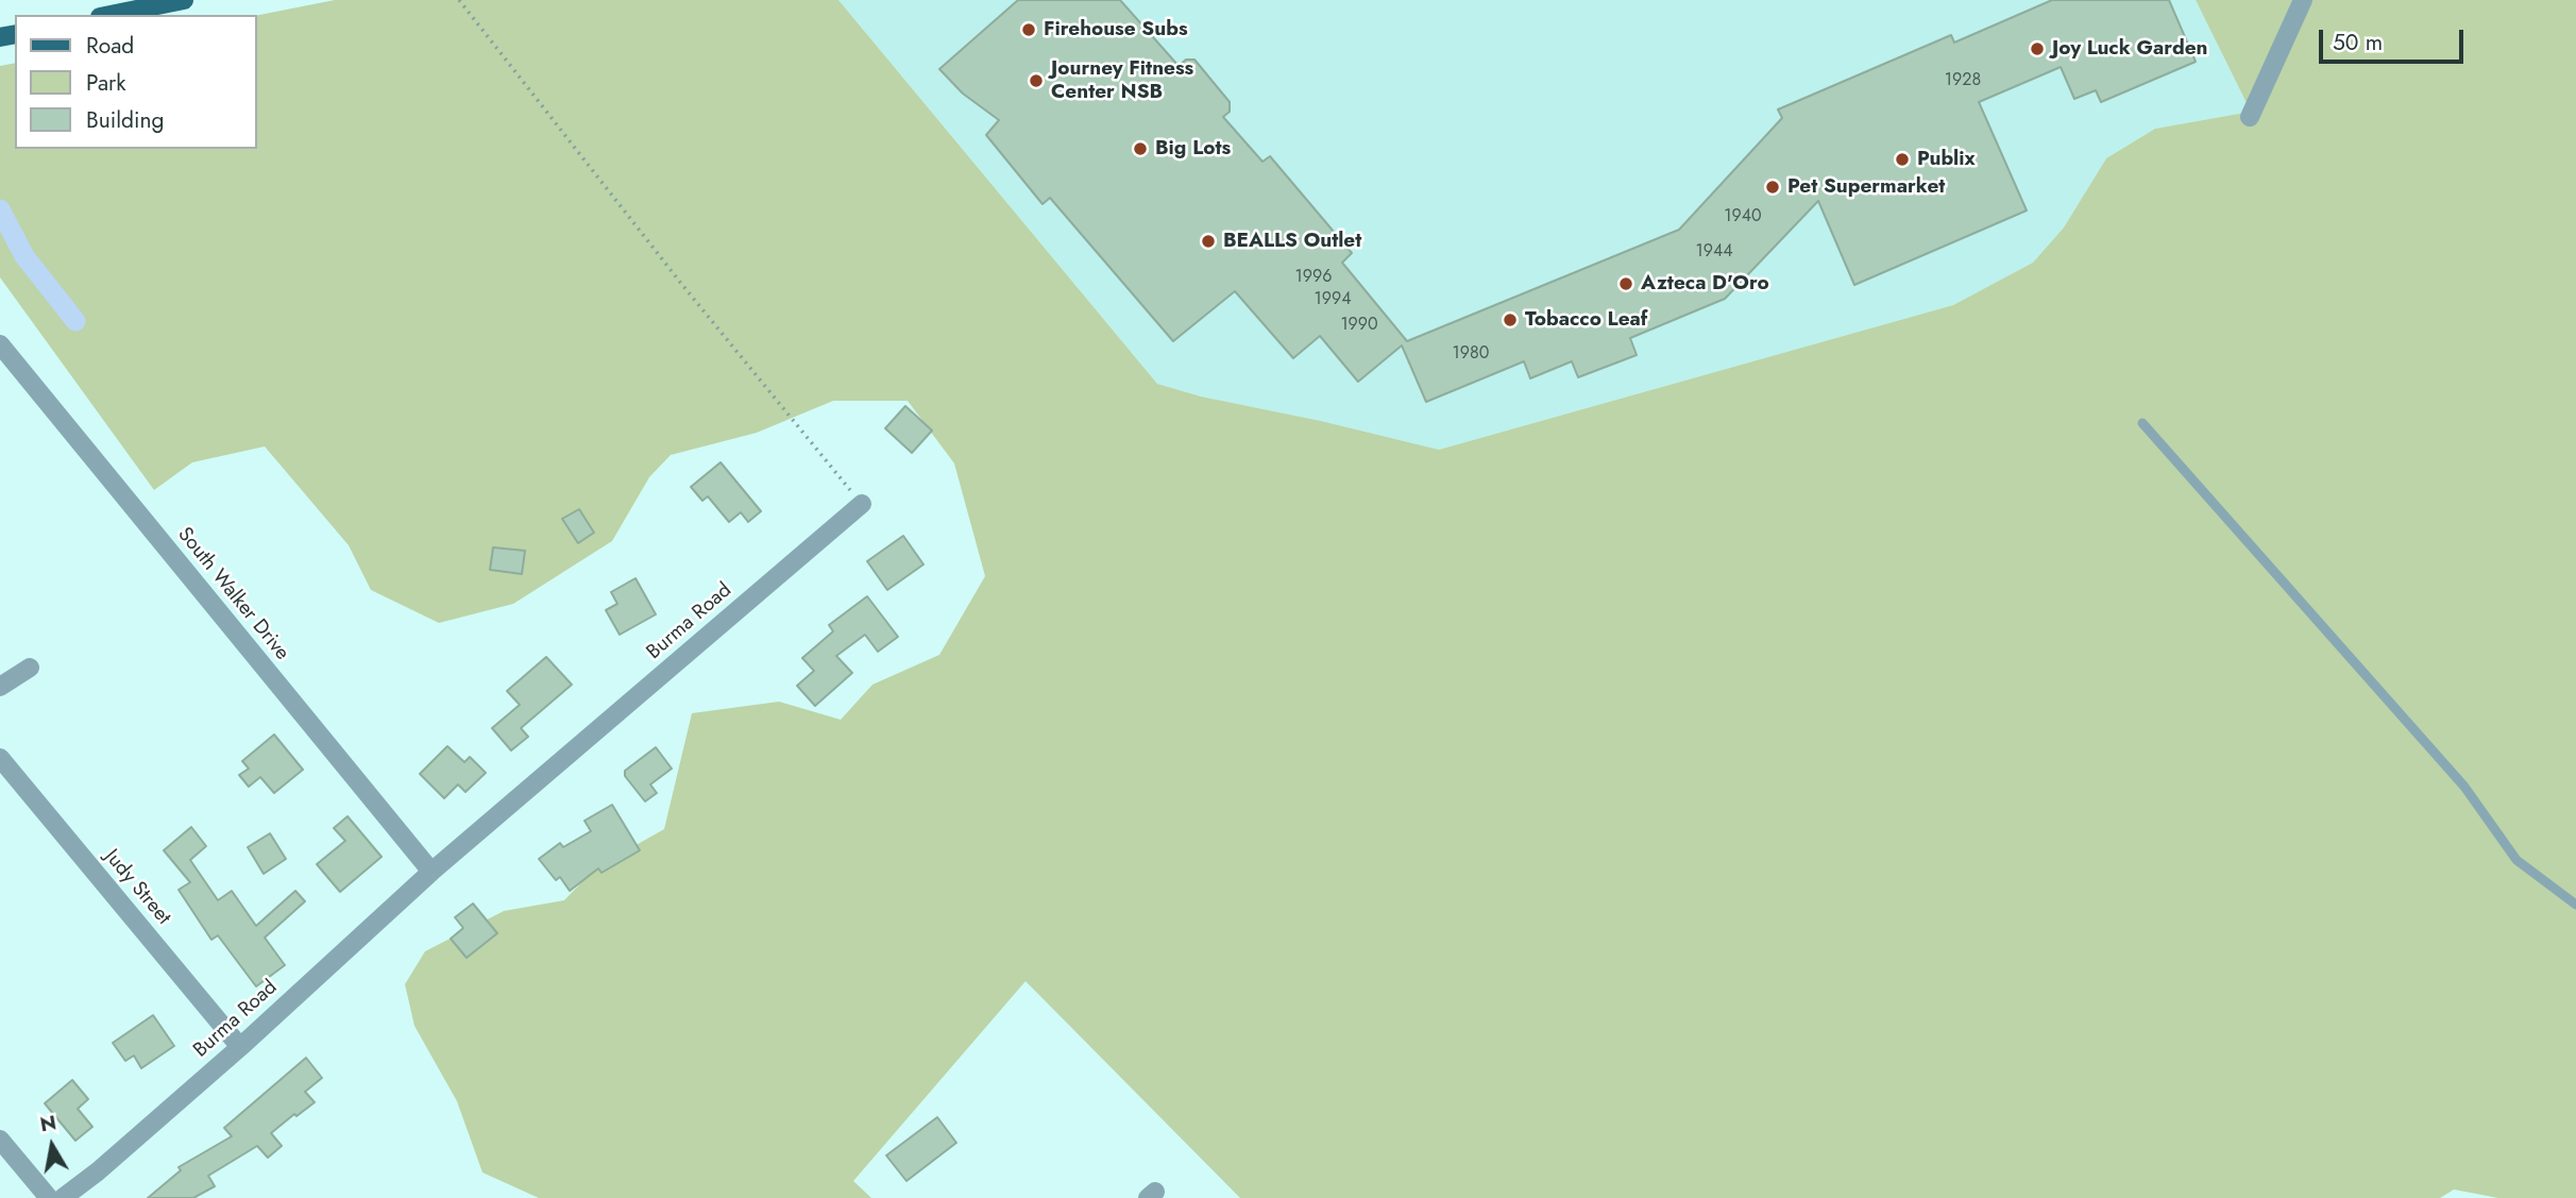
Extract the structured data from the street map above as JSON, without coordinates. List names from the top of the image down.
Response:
{
  "streets": {
    "street": ["South Walker Drive", "Burma Road", "Judy Street"]
  },
  "crossings": [
    ["South Walker Drive", "Burma Road"],
    ["Burma Road", "Judy Street"]
  ],
  "places": [
    "Firehouse Subs",
    "Joy Luck Garden",
    "Journey Fitness Center NSB",
    "Big Lots",
    "Publix",
    "Pet Supermarket",
    "BEALLS Outlet",
    "Azteca D'Oro",
    "Tobacco Leaf"
  ],
  "house_numbers": [
    "1928",
    "1940",
    "1944",
    "1996",
    "1994",
    "1990",
    "1980"
  ],
  "legend": ["Road", "Park", "Building"],
  "scale_bar": "50 m",
  "north": "top"
}
